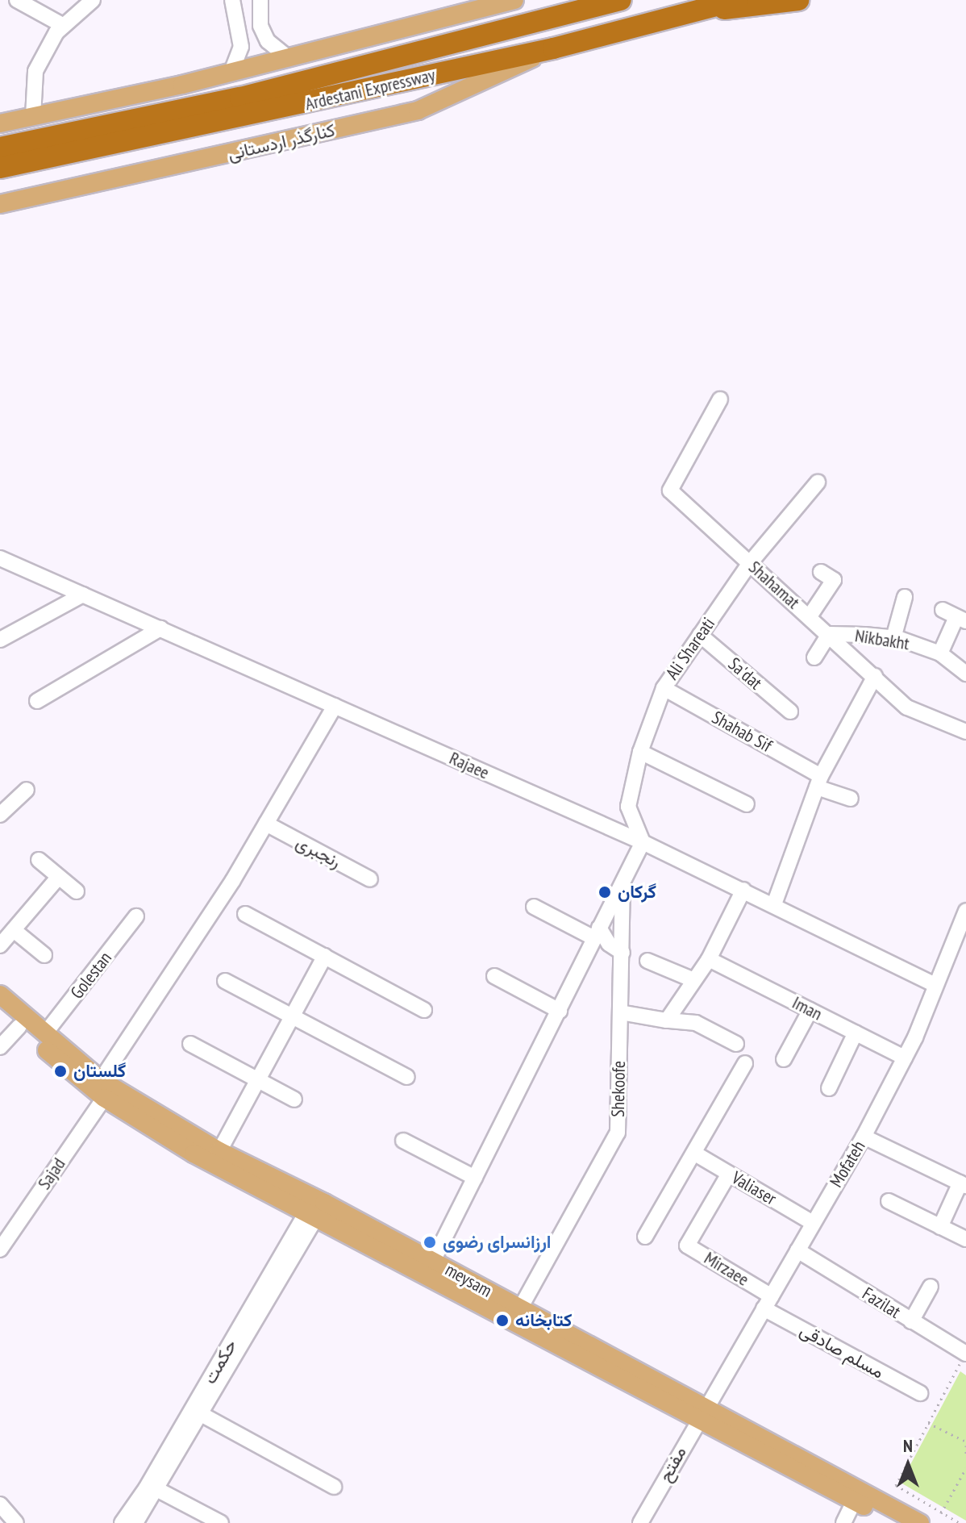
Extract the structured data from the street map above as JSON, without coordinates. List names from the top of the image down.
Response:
{
  "streets": {
    "highway": ["Ardestani Expressway"],
    "main road": ["کنارگذر اردستانی", "meysam"],
    "street": [
      "Shahamat",
      "Nikbakht",
      "Ali Shareati",
      "Sa'dat",
      "Shahab Sif",
      "Rajaee",
      "رنجبری",
      "Golestan",
      "Iman",
      "Shekoofe",
      "Mofateh",
      "Sajad",
      "Valiaser",
      "Mirzaee",
      "Fazilat",
      "مسلم صادقی",
      "حکمت",
      "مفتح"
    ]
  },
  "crossings": [
    ["Ardestani Expressway", "کنارگذر اردستانی"],
    ["Shahamat", "Nikbakht"],
    ["Shahamat", "Ali Shareati"],
    ["Ali Shareati", "Sa'dat"],
    ["Ali Shareati", "Shahab Sif"],
    ["Ali Shareati", "Rajaee"],
    ["Rajaee", "Mofateh"],
    ["Rajaee", "Sajad"],
    ["رنجبری", "Sajad"],
    ["Golestan", "meysam"],
    ["Iman", "Mofateh"],
    ["Shekoofe", "meysam"],
    ["Mofateh", "Valiaser"],
    ["Mofateh", "Mirzaee"],
    ["Mofateh", "meysam"],
    ["Mofateh", "Fazilat"],
    ["Mofateh", "مسلم صادقی"],
    ["Mofateh", "مفتح"],
    ["Sajad", "meysam"],
    ["Valiaser", "Mirzaee"],
    ["Mirzaee", "مسلم صادقی"],
    ["meysam", "حکمت"],
    ["meysam", "مفتح"]
  ],
  "places": [
    "گرکان",
    "گلستان",
    "ارزانسرای رضوی",
    "کتابخانه"
  ],
  "north": "top"
}
